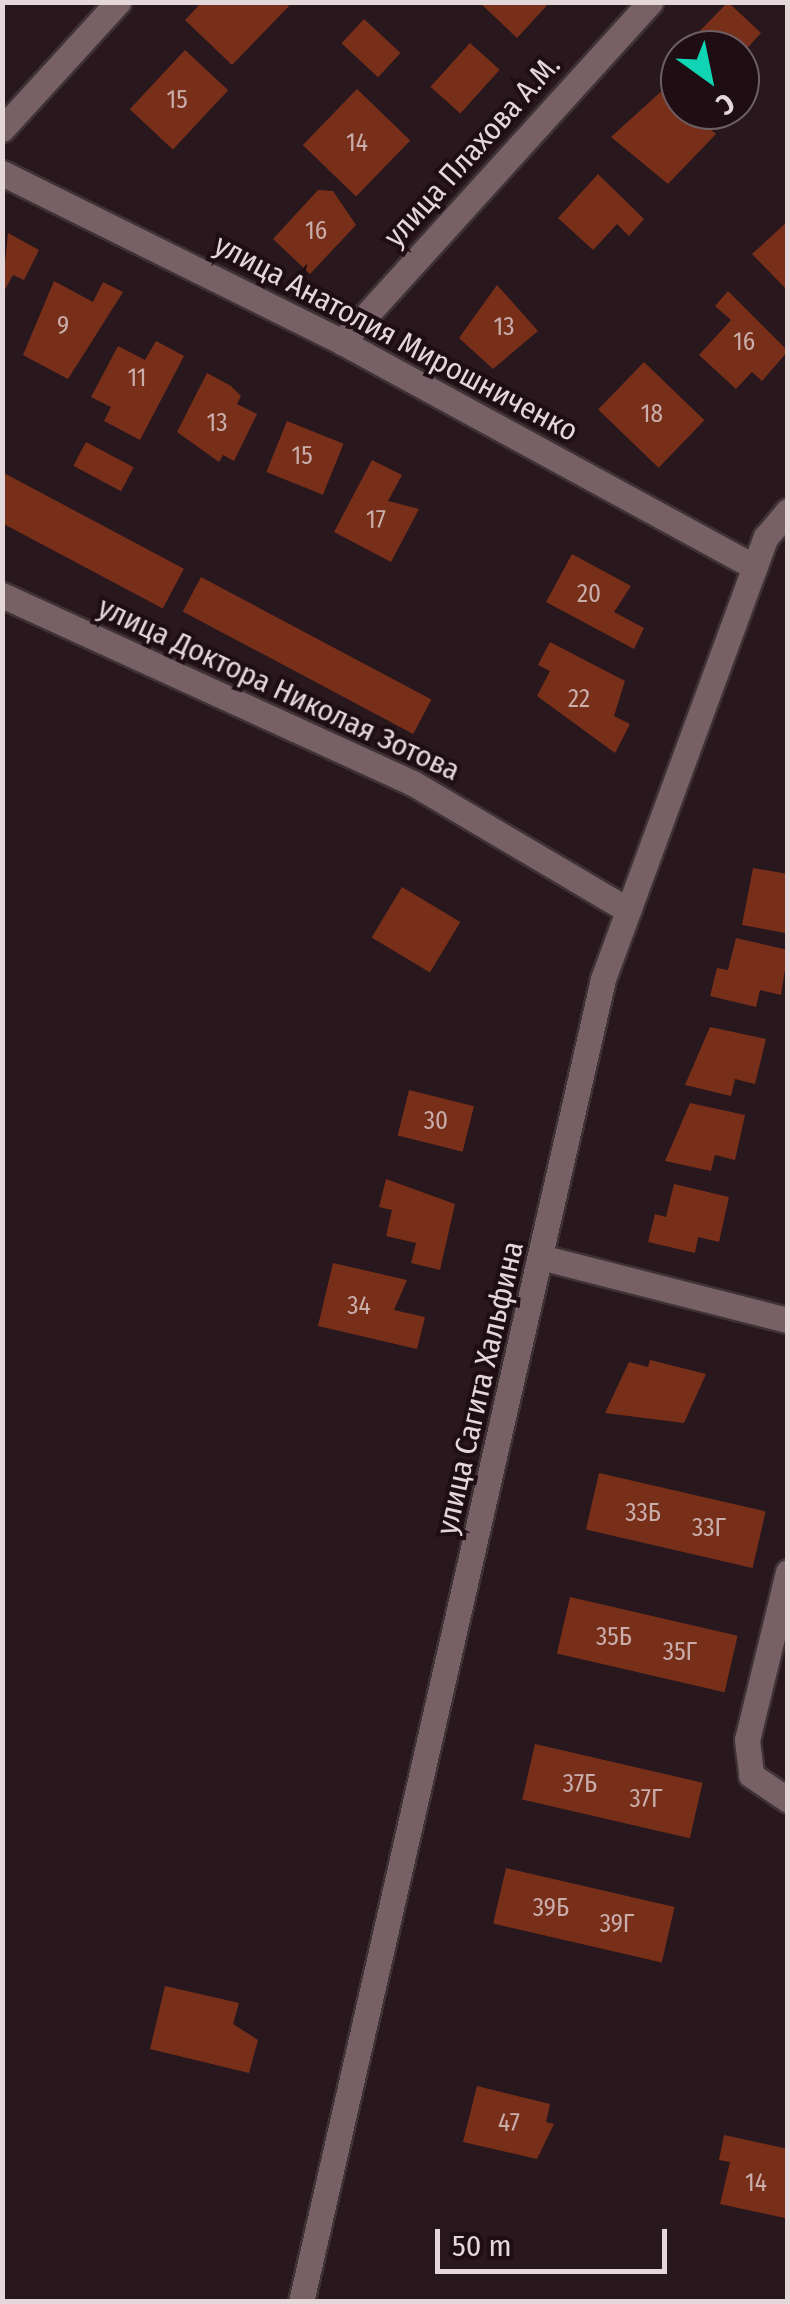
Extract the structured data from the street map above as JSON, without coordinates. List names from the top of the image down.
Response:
{
  "streets": {
    "street": [
      "улица Плахова А.М.",
      "улица Анатолия Мирошниченко",
      "улица Доктора Николая Зотова",
      "улица Сагита Хальфина"
    ]
  },
  "crossings": [
    ["улица Плахова А.М.", "улица Анатолия Мирошниченко"],
    ["улица Анатолия Мирошниченко", "улица Сагита Хальфина"],
    ["улица Доктора Николая Зотова", "улица Сагита Хальфина"]
  ],
  "house_numbers": [
    "15",
    "14",
    "16",
    "9",
    "13",
    "16",
    "11",
    "18",
    "13",
    "15",
    "17",
    "20",
    "22",
    "30",
    "34",
    "33Б",
    "33Г",
    "35Б",
    "35Г",
    "37Б",
    "37Г",
    "39Б",
    "39Г",
    "47",
    "14"
  ],
  "scale_bar": "50 m",
  "north": "bottom right"
}
